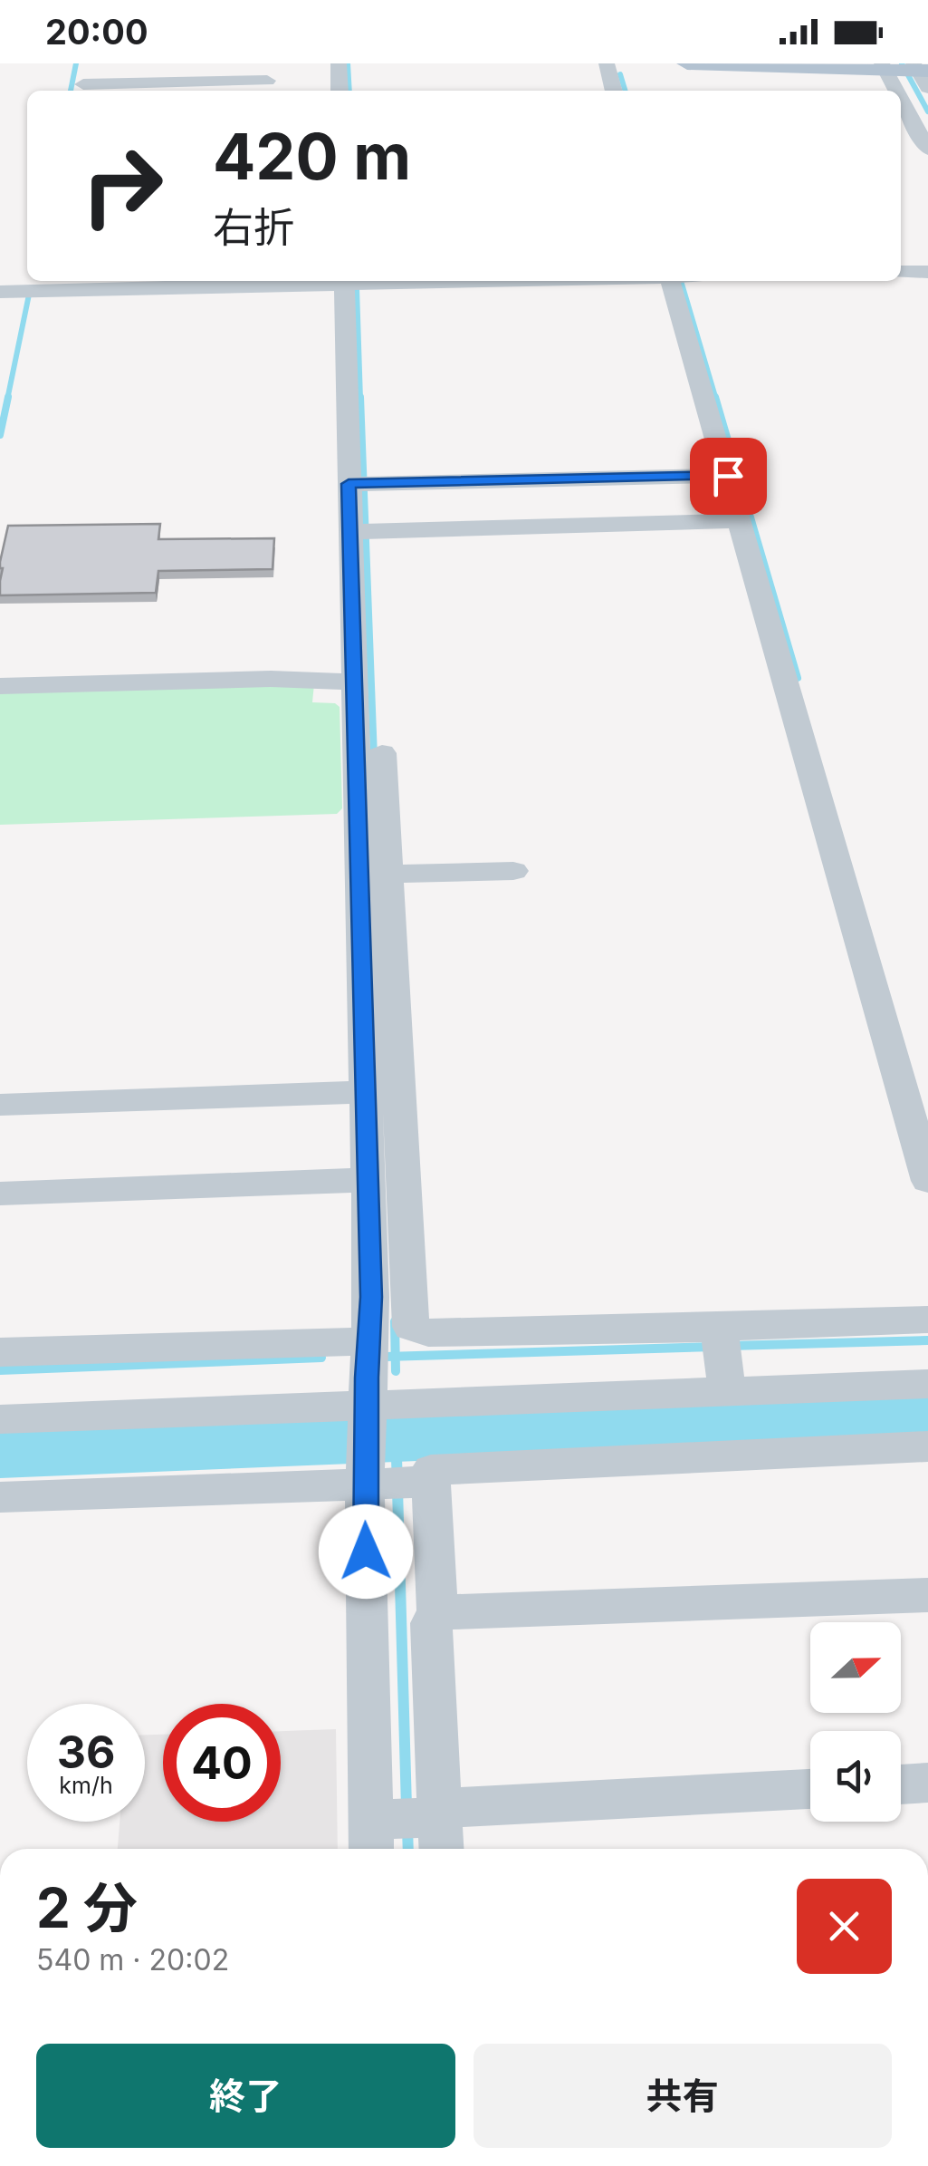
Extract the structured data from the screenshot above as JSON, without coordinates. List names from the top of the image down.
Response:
{
  "north": "right",
  "page": {
    "status": "20:00",
    "turn": ["420 m", "右折"],
    "speed": "36 km/h",
    "limit": "40",
    "heading": ["2 分", "540 m · 20:02"],
    "buttons": ["終了", "共有"]
  }
}
